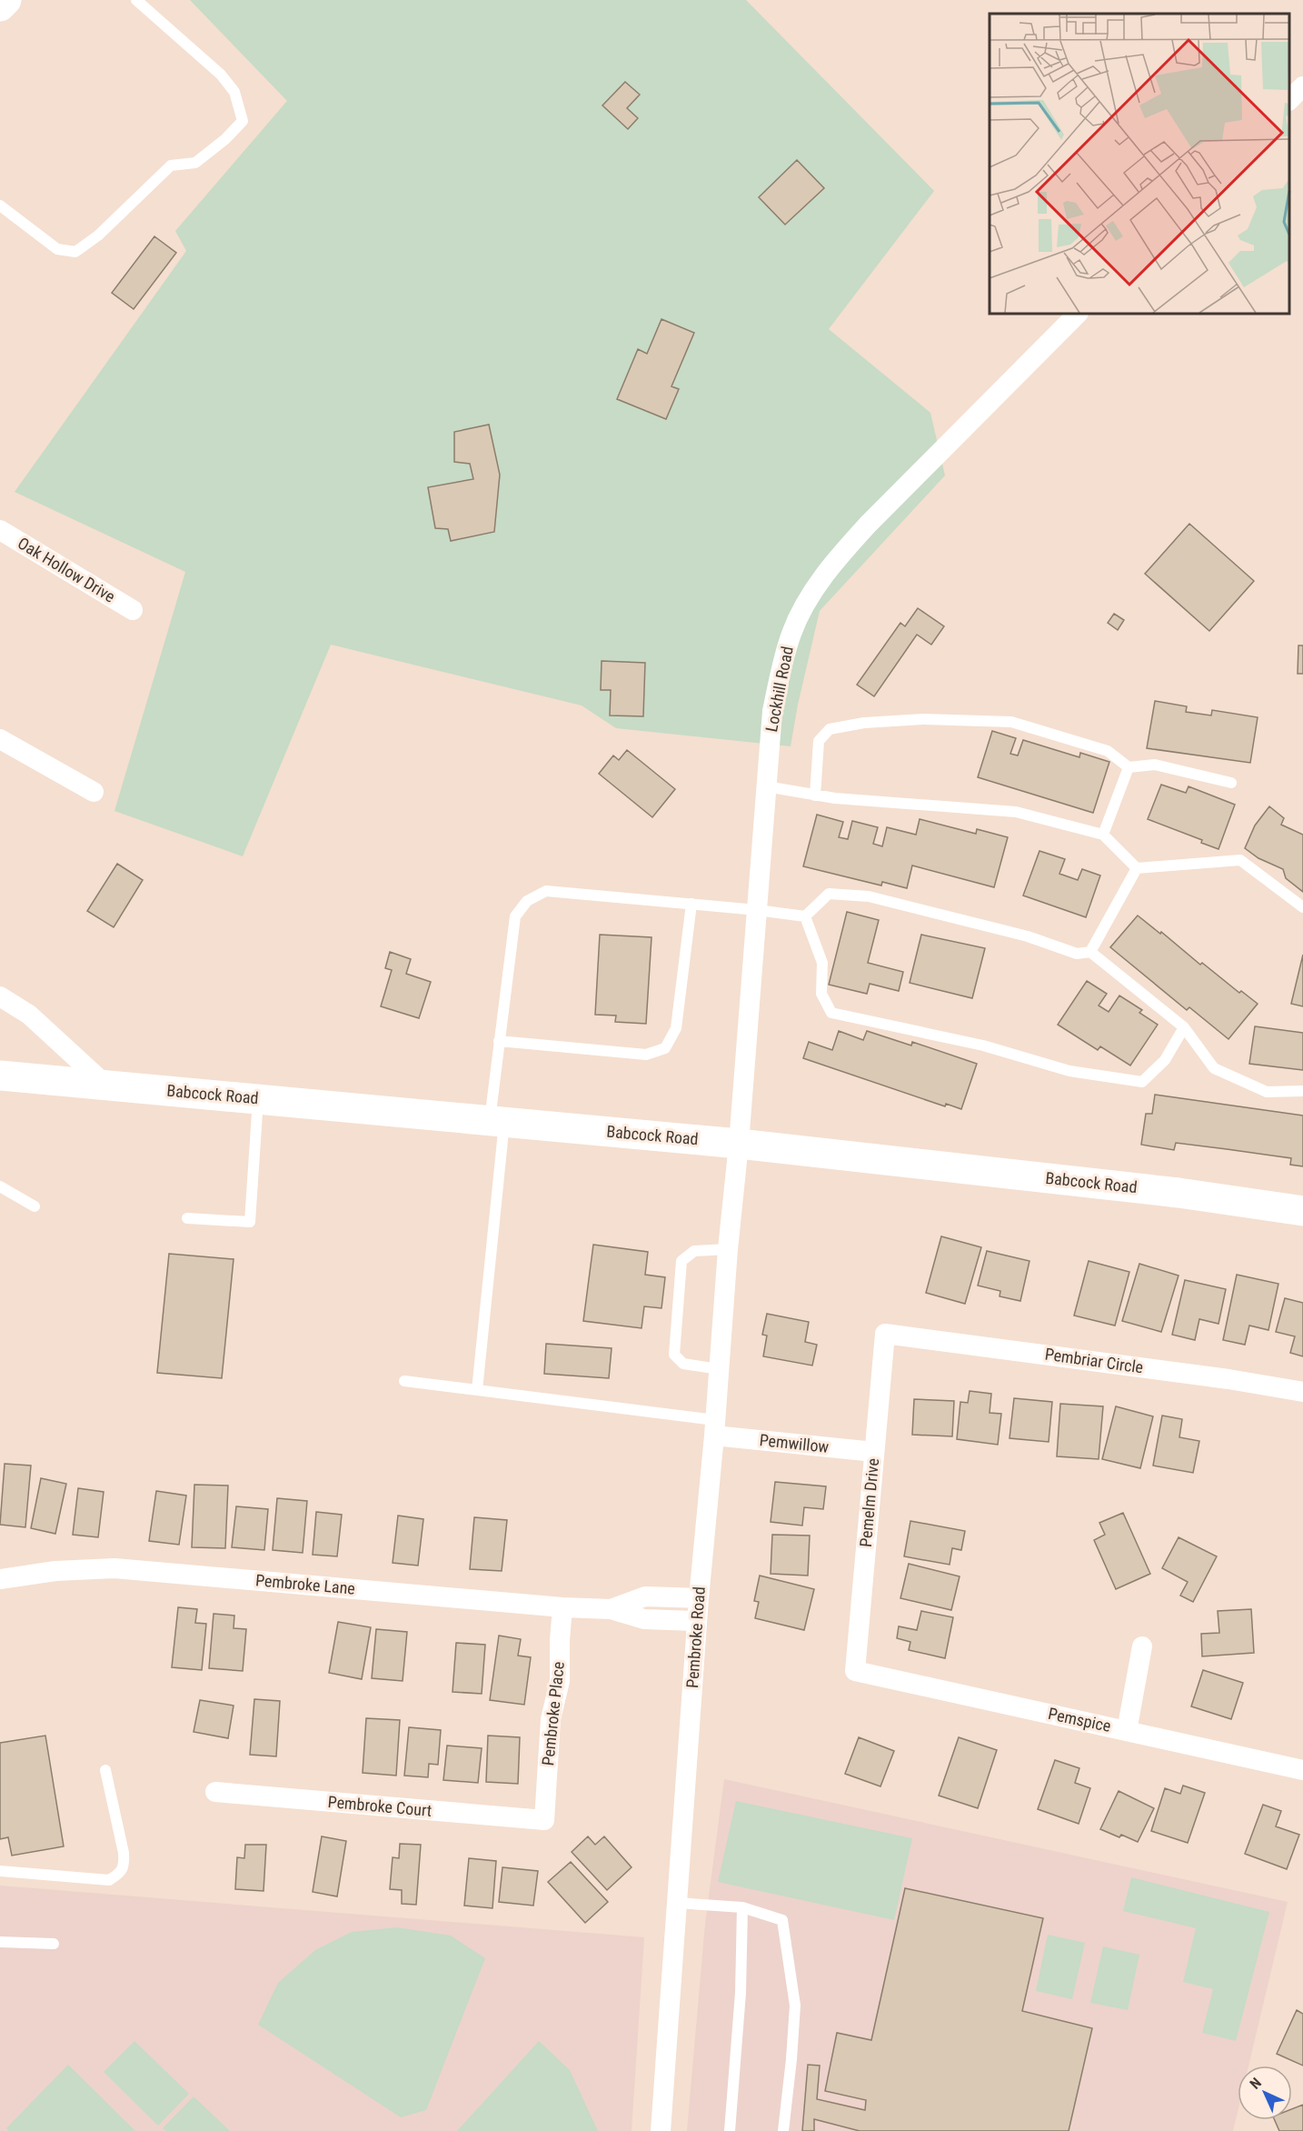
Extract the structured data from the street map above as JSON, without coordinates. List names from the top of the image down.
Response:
{
  "streets": {
    "main road": ["Babcock Road"],
    "street": [
      "Oak Hollow Drive",
      "Lockhill Road",
      "Pembriar Circle",
      "Pemwillow",
      "Pemelm Drive",
      "Pembroke Lane",
      "Pembroke Road",
      "Pembroke Place",
      "Pemspice",
      "Pembroke Court"
    ]
  },
  "crossings": [
    ["Lockhill Road", "Babcock Road"],
    ["Lockhill Road", "Pembroke Road"],
    ["Babcock Road", "Pembroke Road"],
    ["Pembriar Circle", "Pemelm Drive"],
    ["Pemwillow", "Pemelm Drive"],
    ["Pemwillow", "Pembroke Road"],
    ["Pemelm Drive", "Pemspice"],
    ["Pembroke Lane", "Pembroke Road"],
    ["Pembroke Lane", "Pembroke Place"],
    ["Pembroke Place", "Pembroke Court"]
  ],
  "north": "top left"
}
